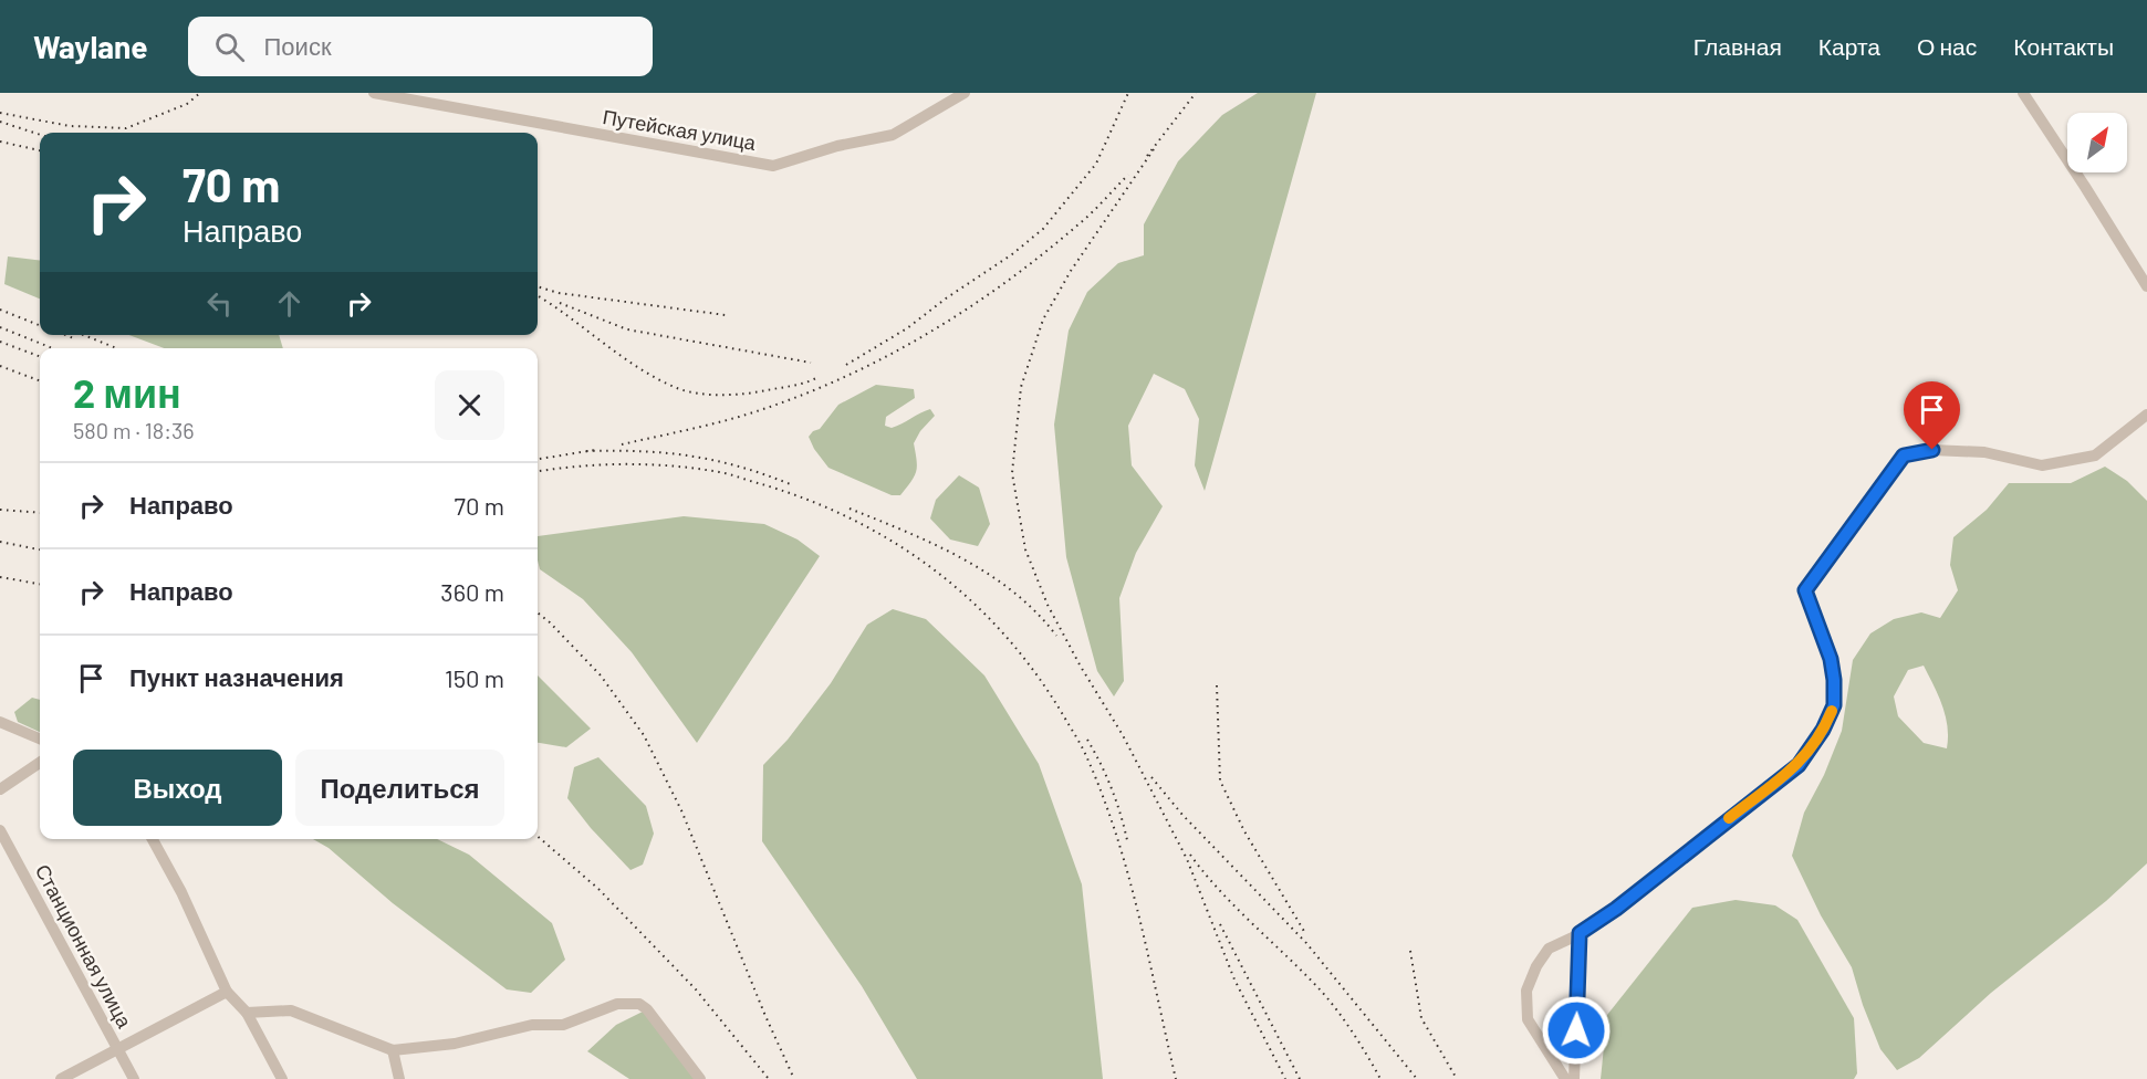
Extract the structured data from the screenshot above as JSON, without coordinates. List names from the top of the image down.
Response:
{
  "streets": {
    "street": ["Путейская улица", "Станционная улица"]
  },
  "north": "top right",
  "page": {
    "header": "Waylane",
    "search": "Поиск",
    "nav": [
      "Главная",
      "Карта",
      "О нас",
      "Контакты"
    ],
    "turn": ["70 m", "Направо"],
    "heading": ["2 мин", "580 m · 18:36"],
    "list": [
      {
        "name": "Направо",
        "value": "70 m"
      },
      {
        "name": "Направо",
        "value": "360 m"
      },
      {
        "name": "Пункт назначения",
        "value": "150 m"
      }
    ],
    "buttons": ["Выход", "Поделиться"]
  }
}
